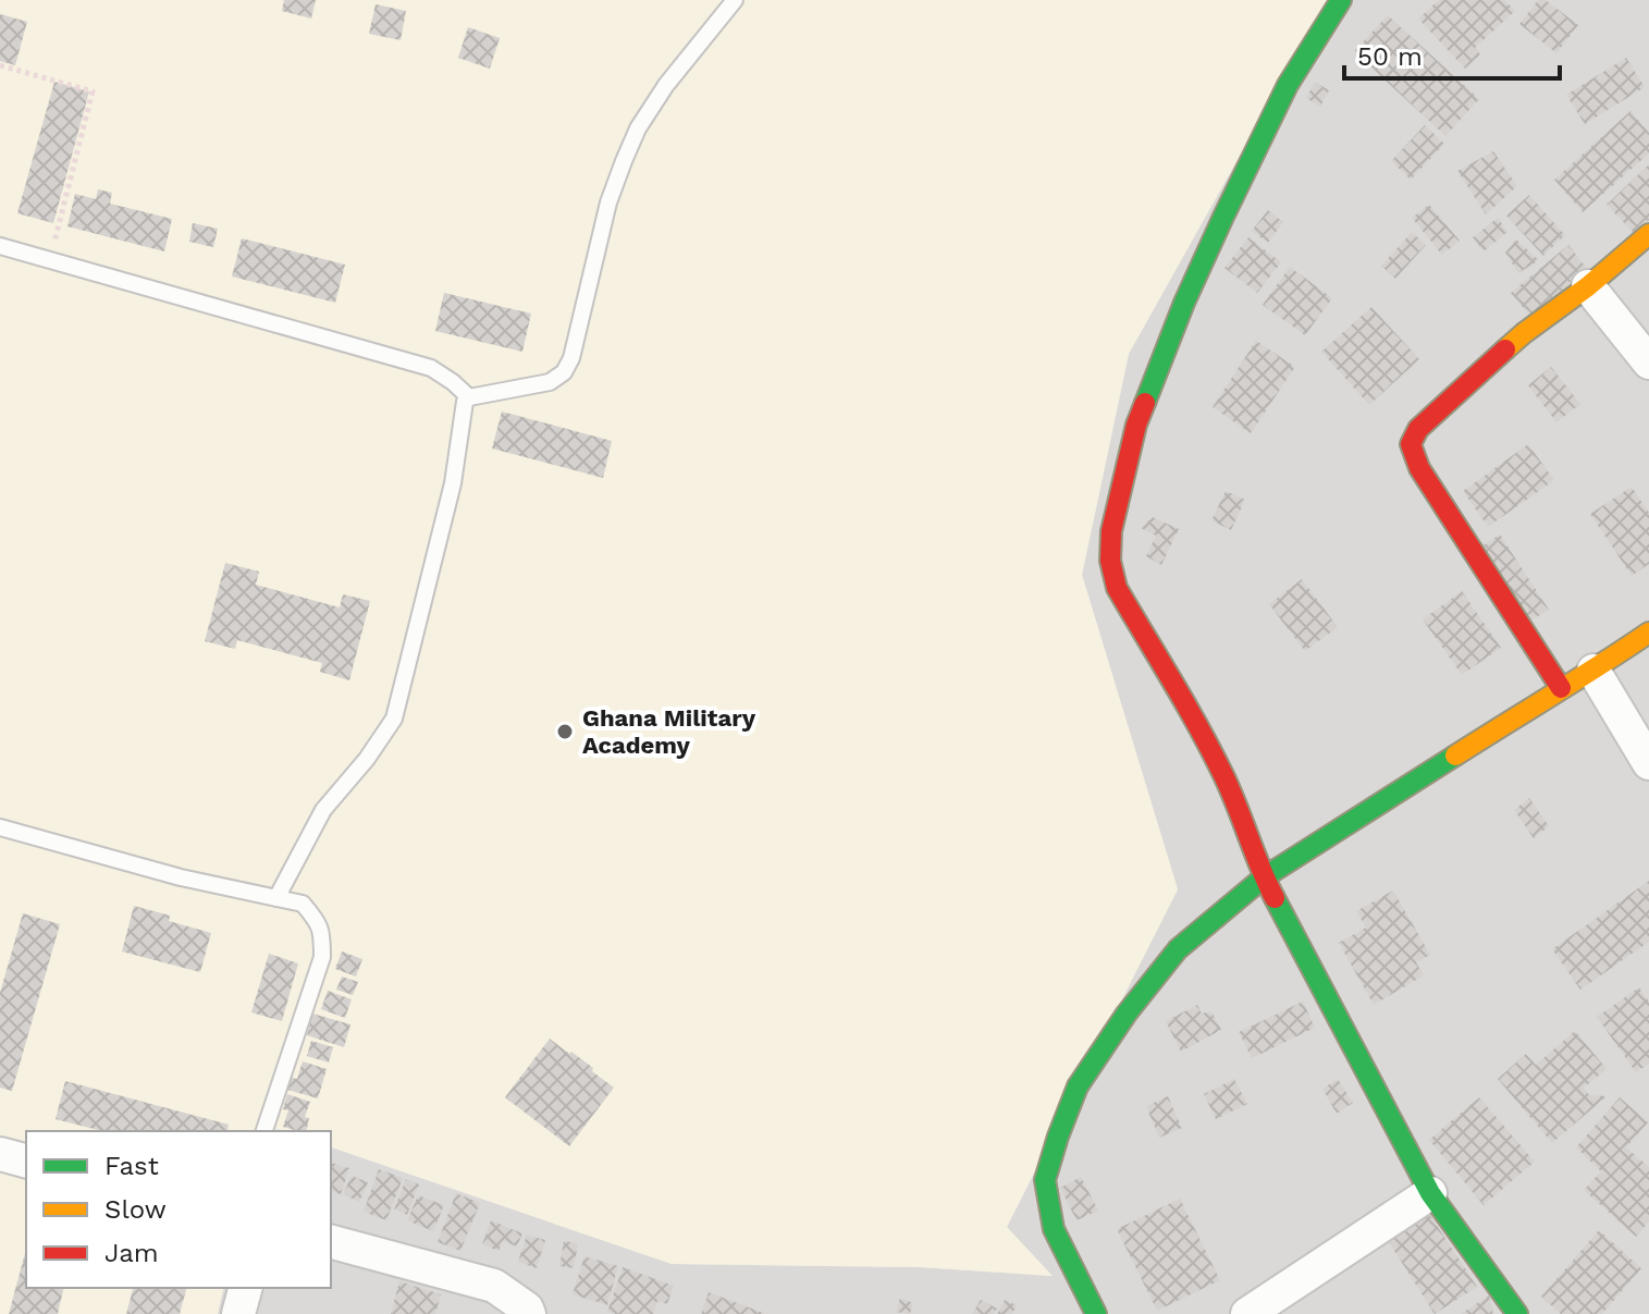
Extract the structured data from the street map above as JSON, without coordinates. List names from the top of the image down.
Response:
{
  "places": ["Ghana Military Academy"],
  "legend": ["Fast", "Slow", "Jam"],
  "scale_bar": "50 m"
}
